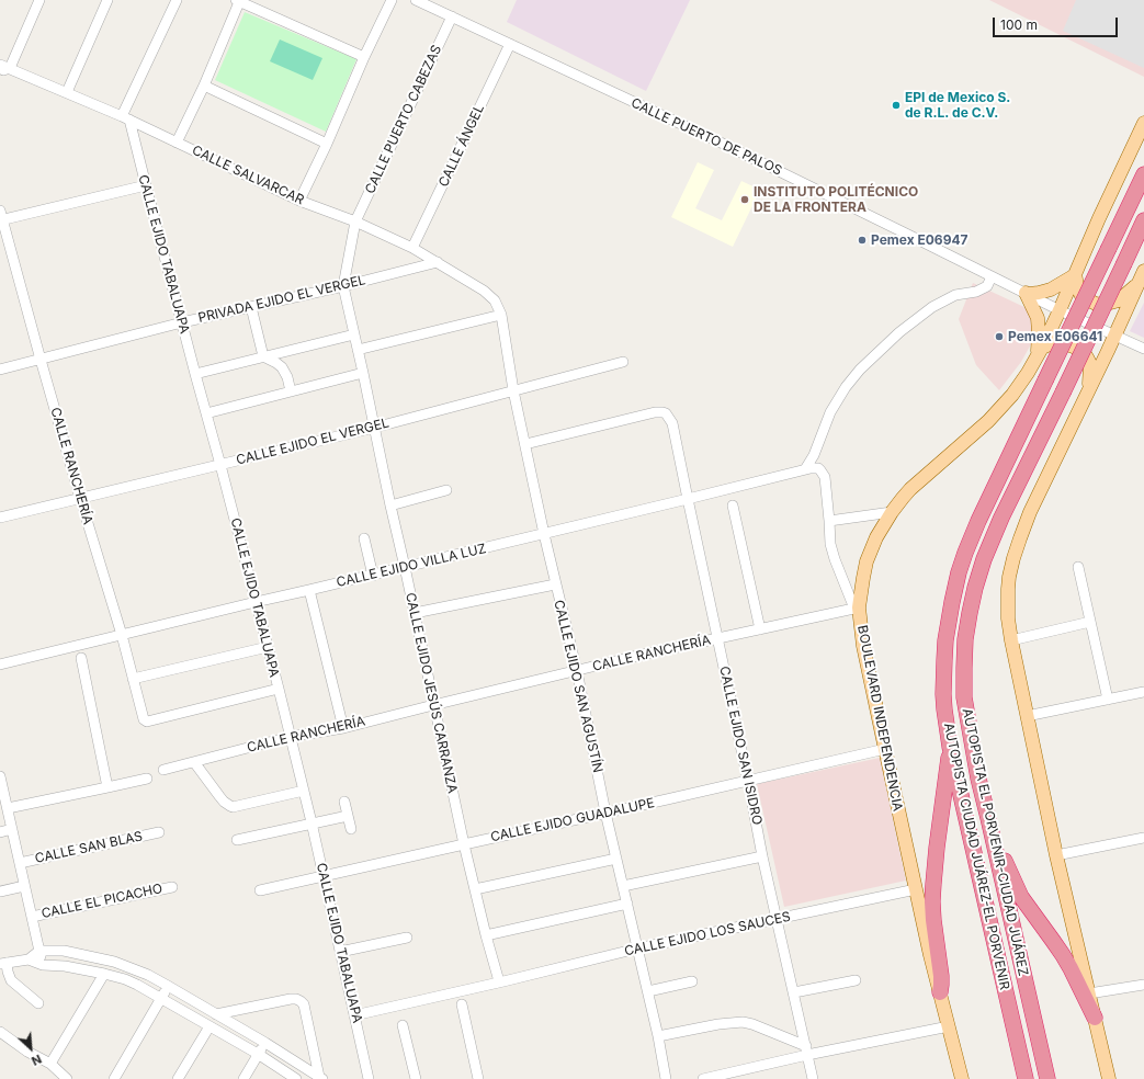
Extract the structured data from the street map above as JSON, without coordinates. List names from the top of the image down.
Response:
{
  "streets": {
    "highway": ["AUTOPISTA EL PORVENIR-CIUDAD JUÁREZ", "AUTOPISTA CIUDAD JUÁREZ-EL PORVENIR"],
    "main road": ["BOULEVARD INDEPENDENCIA"],
    "street": [
      "CALLE PUERTO CABEZAS",
      "CALLE PUERTO DE PALOS",
      "CALLE ÁNGEL",
      "CALLE SALVARCAR",
      "CALLE EJIDO TABALUAPA",
      "PRIVADA EJIDO EL VERGEL",
      "CALLE EJIDO EL VERGEL",
      "CALLE RANCHERÍA",
      "CALLE EJIDO VILLA LUZ",
      "CALLE EJIDO SAN AGUSTÍN",
      "CALLE EJIDO JESÚS CARRANZA",
      "CALLE EJIDO SAN ISIDRO",
      "CALLE EJIDO GUADALUPE",
      "CALLE SAN BLAS",
      "CALLE EL PICACHO",
      "CALLE EJIDO LOS SAUCES"
    ]
  },
  "crossings": [
    ["CALLE PUERTO CABEZAS", "CALLE PUERTO DE PALOS"],
    ["CALLE PUERTO CABEZAS", "CALLE SALVARCAR"],
    ["CALLE PUERTO CABEZAS", "CALLE EJIDO JESÚS CARRANZA"],
    ["CALLE PUERTO DE PALOS", "CALLE ÁNGEL"],
    ["CALLE PUERTO DE PALOS", "BOULEVARD INDEPENDENCIA"],
    ["CALLE ÁNGEL", "CALLE SALVARCAR"],
    ["CALLE SALVARCAR", "CALLE EJIDO TABALUAPA"],
    ["CALLE SALVARCAR", "PRIVADA EJIDO EL VERGEL"],
    ["CALLE SALVARCAR", "CALLE EJIDO SAN AGUSTÍN"],
    ["CALLE SALVARCAR", "CALLE EJIDO JESÚS CARRANZA"],
    ["CALLE EJIDO TABALUAPA", "PRIVADA EJIDO EL VERGEL"],
    ["CALLE EJIDO TABALUAPA", "CALLE EJIDO EL VERGEL"],
    ["CALLE EJIDO TABALUAPA", "CALLE RANCHERÍA"],
    ["CALLE EJIDO TABALUAPA", "CALLE EJIDO VILLA LUZ"],
    ["CALLE EJIDO TABALUAPA", "CALLE EJIDO GUADALUPE"],
    ["CALLE EJIDO TABALUAPA", "CALLE EJIDO LOS SAUCES"],
    ["PRIVADA EJIDO EL VERGEL", "CALLE RANCHERÍA"],
    ["PRIVADA EJIDO EL VERGEL", "CALLE EJIDO JESÚS CARRANZA"],
    ["CALLE EJIDO EL VERGEL", "CALLE RANCHERÍA"],
    ["CALLE EJIDO EL VERGEL", "CALLE EJIDO SAN AGUSTÍN"],
    ["CALLE EJIDO EL VERGEL", "CALLE EJIDO JESÚS CARRANZA"],
    ["CALLE RANCHERÍA", "CALLE EJIDO VILLA LUZ"],
    ["CALLE RANCHERÍA", "CALLE EJIDO SAN AGUSTÍN"],
    ["CALLE RANCHERÍA", "CALLE EJIDO JESÚS CARRANZA"],
    ["CALLE RANCHERÍA", "BOULEVARD INDEPENDENCIA"],
    ["CALLE RANCHERÍA", "CALLE EJIDO SAN ISIDRO"],
    ["CALLE EJIDO VILLA LUZ", "CALLE EJIDO SAN AGUSTÍN"],
    ["CALLE EJIDO VILLA LUZ", "CALLE EJIDO JESÚS CARRANZA"],
    ["CALLE EJIDO VILLA LUZ", "CALLE EJIDO SAN ISIDRO"],
    ["CALLE EJIDO SAN AGUSTÍN", "CALLE EJIDO SAN ISIDRO"],
    ["CALLE EJIDO SAN AGUSTÍN", "CALLE EJIDO GUADALUPE"],
    ["CALLE EJIDO SAN AGUSTÍN", "CALLE EJIDO LOS SAUCES"],
    ["CALLE EJIDO JESÚS CARRANZA", "CALLE EJIDO GUADALUPE"],
    ["CALLE EJIDO JESÚS CARRANZA", "CALLE EJIDO LOS SAUCES"],
    ["BOULEVARD INDEPENDENCIA", "CALLE EJIDO GUADALUPE"],
    ["BOULEVARD INDEPENDENCIA", "CALLE EJIDO LOS SAUCES"],
    ["CALLE EJIDO SAN ISIDRO", "CALLE EJIDO GUADALUPE"],
    ["CALLE EJIDO SAN ISIDRO", "CALLE EJIDO LOS SAUCES"]
  ],
  "places": [
    "EPI de Mexico S. de R.L. de C.V.",
    "INSTITUTO POLITÉCNICO DE LA FRONTERA",
    "Pemex E06947",
    "Pemex E06641"
  ],
  "scale_bar": "100 m",
  "north": "bottom right"
}
